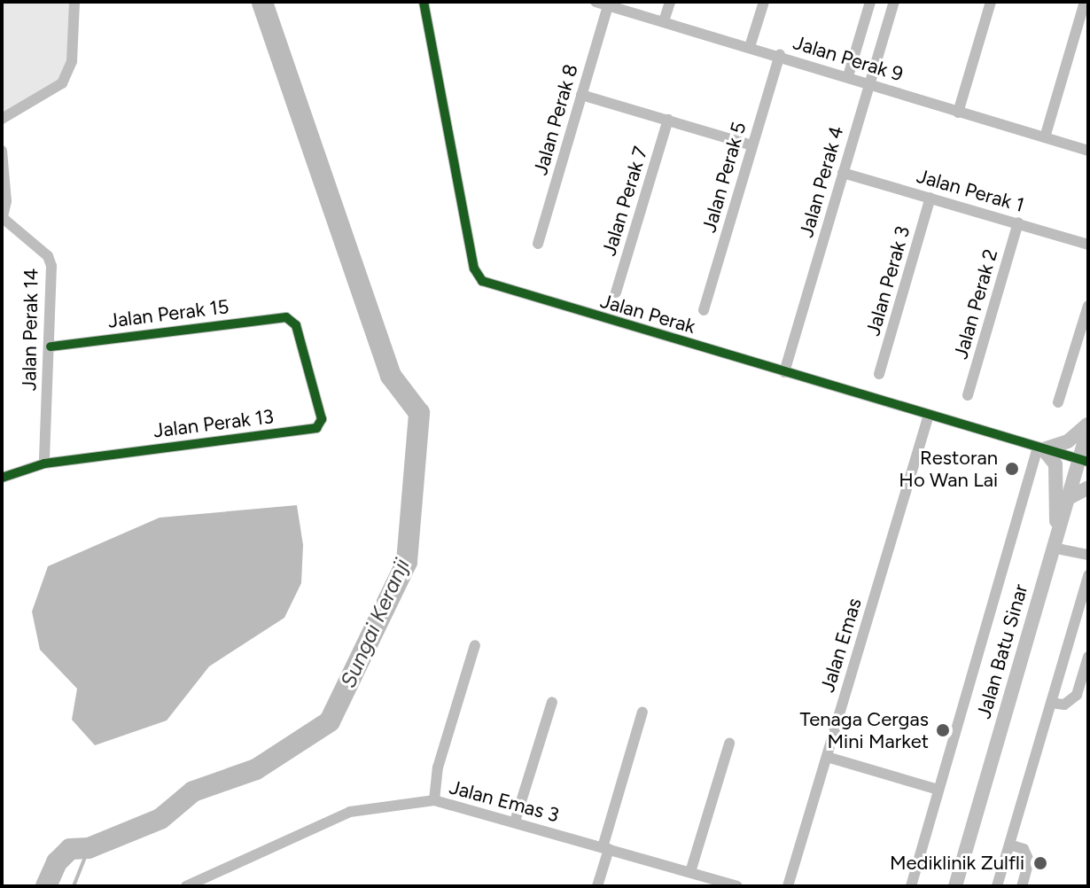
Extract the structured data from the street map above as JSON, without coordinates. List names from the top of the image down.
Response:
{
  "streets": {
    "street": [
      "Jalan Perak 9",
      "Jalan Perak 8",
      "Jalan Perak 5",
      "Jalan Perak 4",
      "Jalan Perak 1",
      "Jalan Perak 7",
      "Jalan Perak 3",
      "Jalan Perak 2",
      "Jalan Perak 15",
      "Jalan Perak",
      "Jalan Perak 14",
      "Jalan Perak 13",
      "Jalan Emas",
      "Jalan Batu Sinar",
      "Jalan Emas 3"
    ]
  },
  "crossings": [
    ["Jalan Perak 9", "Jalan Perak 8"],
    ["Jalan Perak 9", "Jalan Perak 5"],
    ["Jalan Perak 9", "Jalan Perak 4"],
    ["Jalan Perak 4", "Jalan Perak 1"],
    ["Jalan Perak 4", "Jalan Perak"],
    ["Jalan Perak 1", "Jalan Perak 3"],
    ["Jalan Perak 1", "Jalan Perak 2"],
    ["Jalan Perak 15", "Jalan Perak 14"],
    ["Jalan Perak 15", "Jalan Perak 13"],
    ["Jalan Perak", "Jalan Emas"],
    ["Jalan Perak", "Jalan Batu Sinar"],
    ["Jalan Perak 14", "Jalan Perak 13"]
  ],
  "water": ["Sungai Keranji"],
  "places": ["Restoran Ho Wan Lai", "Tenaga Cergas Mini Market", "Mediklinik Zulfli"]
}
